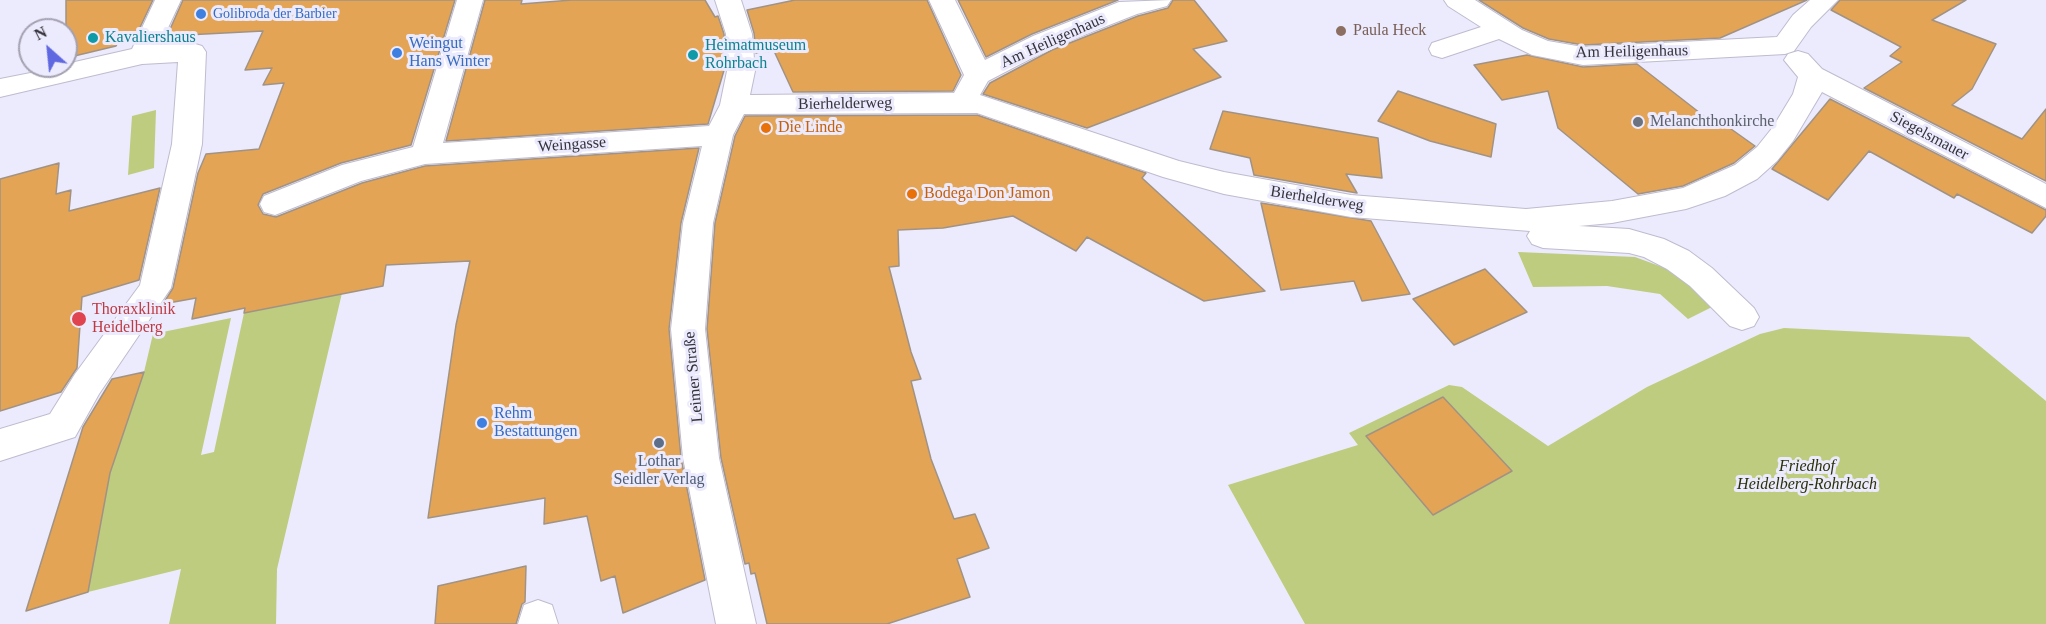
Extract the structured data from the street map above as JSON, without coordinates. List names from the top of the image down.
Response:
{
  "streets": {
    "street": [
      "Am Heiligenhaus",
      "Bierhelderweg",
      "Siegelsmauer",
      "Weingasse",
      "Leimer Straße"
    ]
  },
  "crossings": [
    ["Bierhelderweg", "Siegelsmauer"],
    ["Bierhelderweg", "Leimer Straße"],
    ["Weingasse", "Leimer Straße"]
  ],
  "parks": ["Friedhof Heidelberg-Rohrbach"],
  "places": [
    "Golibroda der Barbier",
    "Paula Heck",
    "Kavaliershaus",
    "Weingut Hans Winter",
    "Heimatmuseum Rohrbach",
    "Melanchthonkirche",
    "Die Linde",
    "Bodega Don Jamon",
    "Thoraxklinik Heidelberg",
    "Rehm Bestattungen",
    "Lothar Seidler Verlag"
  ],
  "north": "top left"
}
